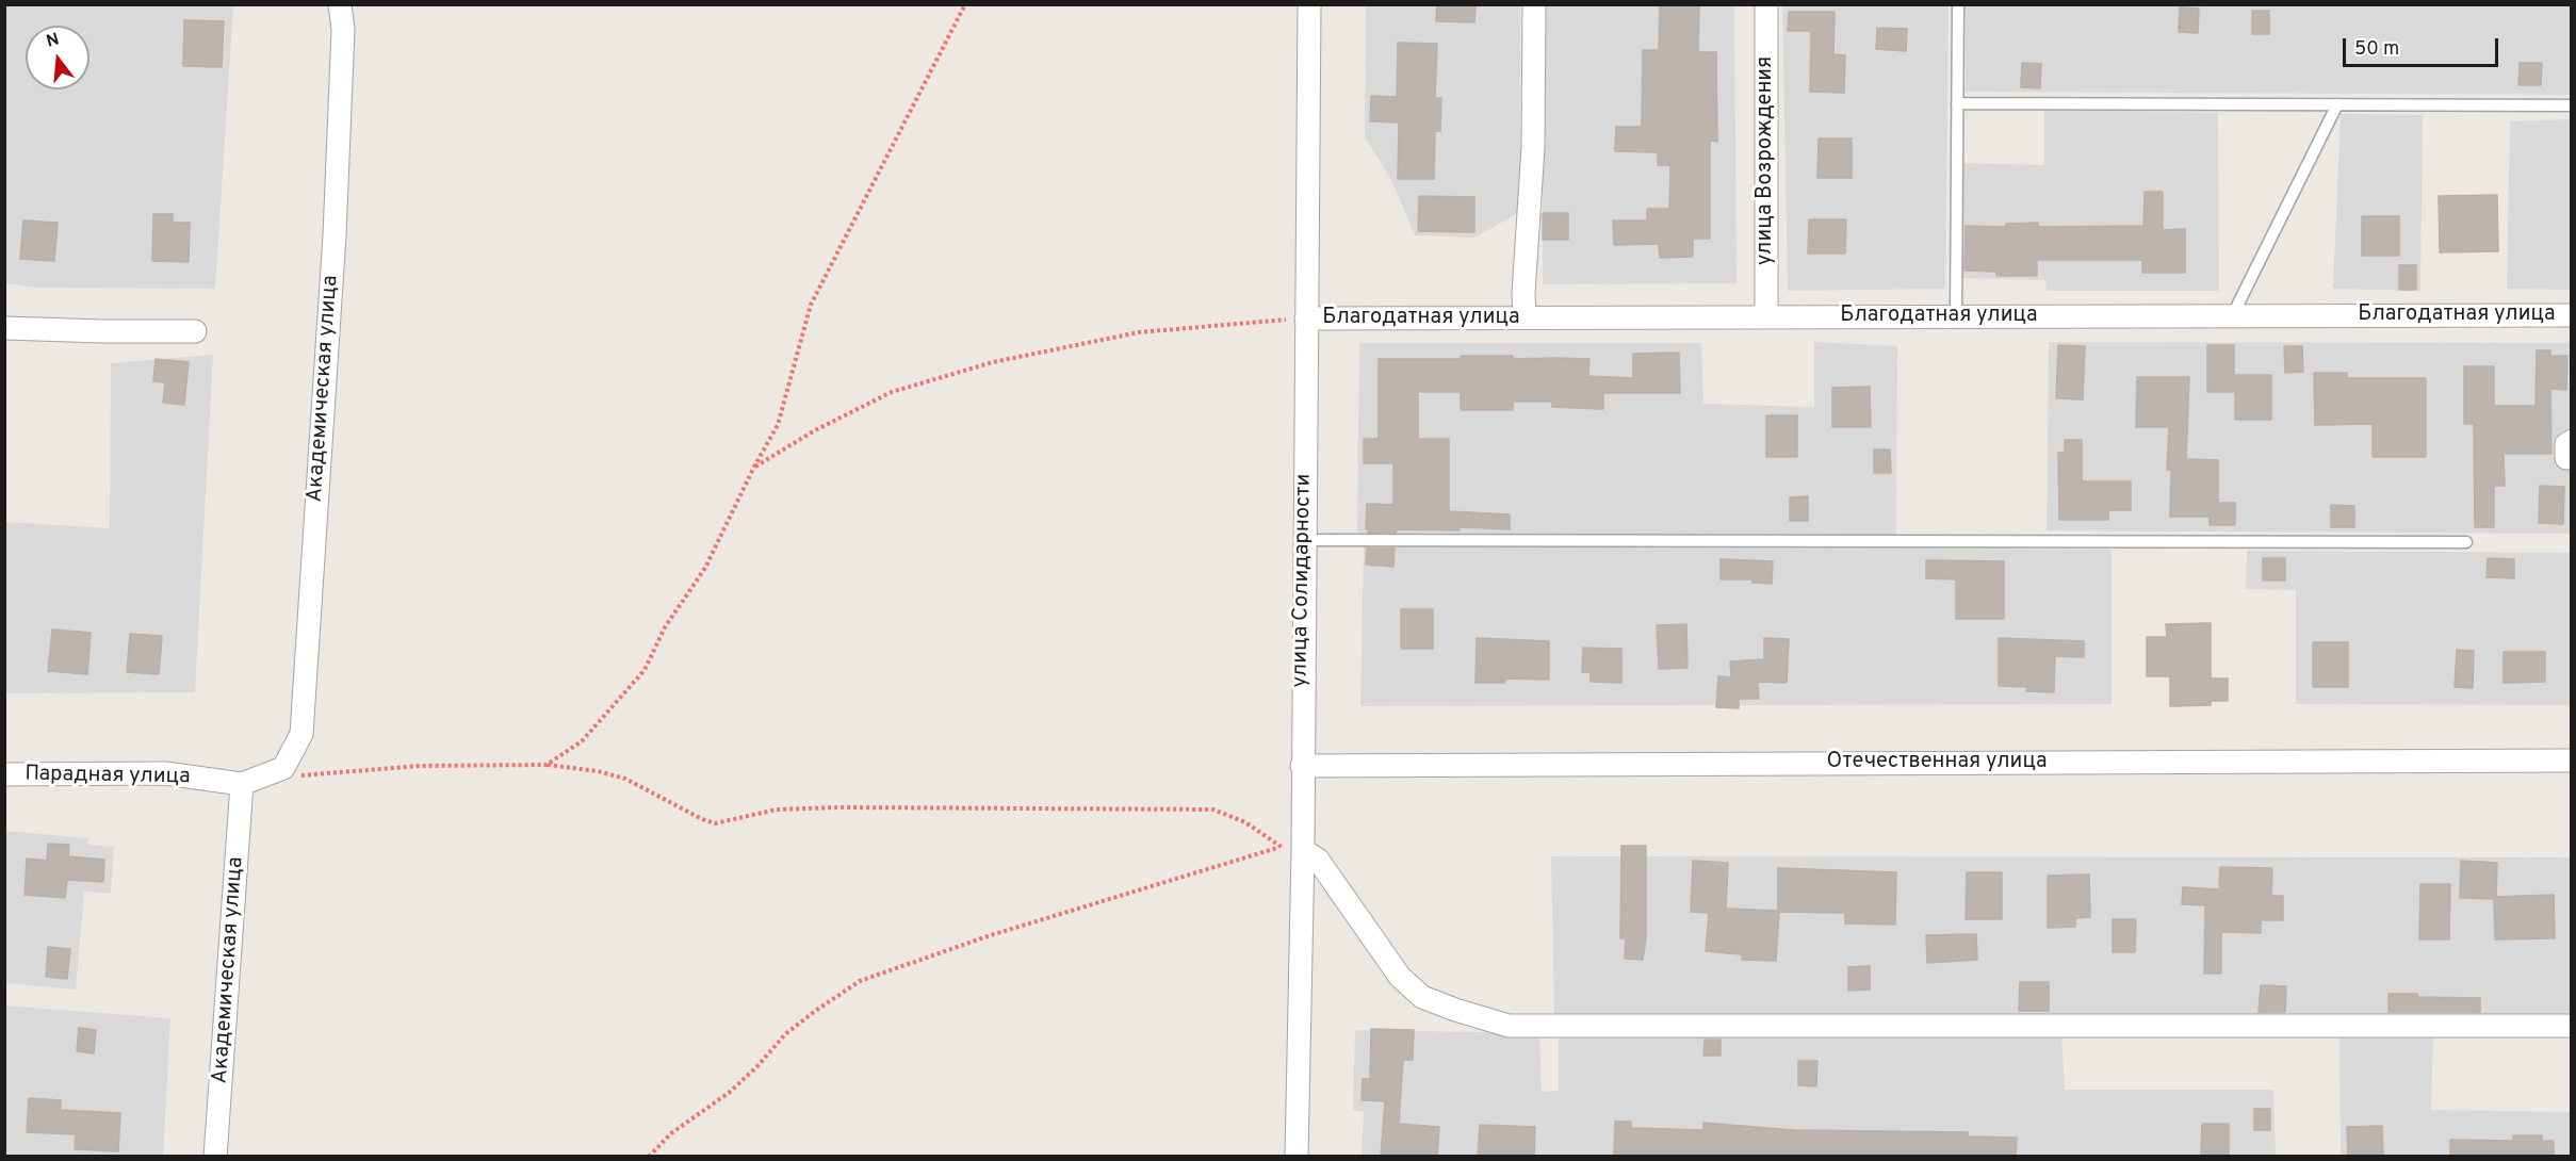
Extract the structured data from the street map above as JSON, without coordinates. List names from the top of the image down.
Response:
{
  "streets": {
    "street": [
      "улица Возрождения",
      "Благодатная улица",
      "Академическая улица",
      "улица Солидарности",
      "Отечественная улица",
      "Парадная улица"
    ]
  },
  "crossings": [
    ["улица Возрождения", "Благодатная улица"],
    ["Благодатная улица", "улица Солидарности"],
    ["Академическая улица", "Парадная улица"],
    ["улица Солидарности", "Отечественная улица"]
  ],
  "scale_bar": "50 m",
  "north": "top"
}
